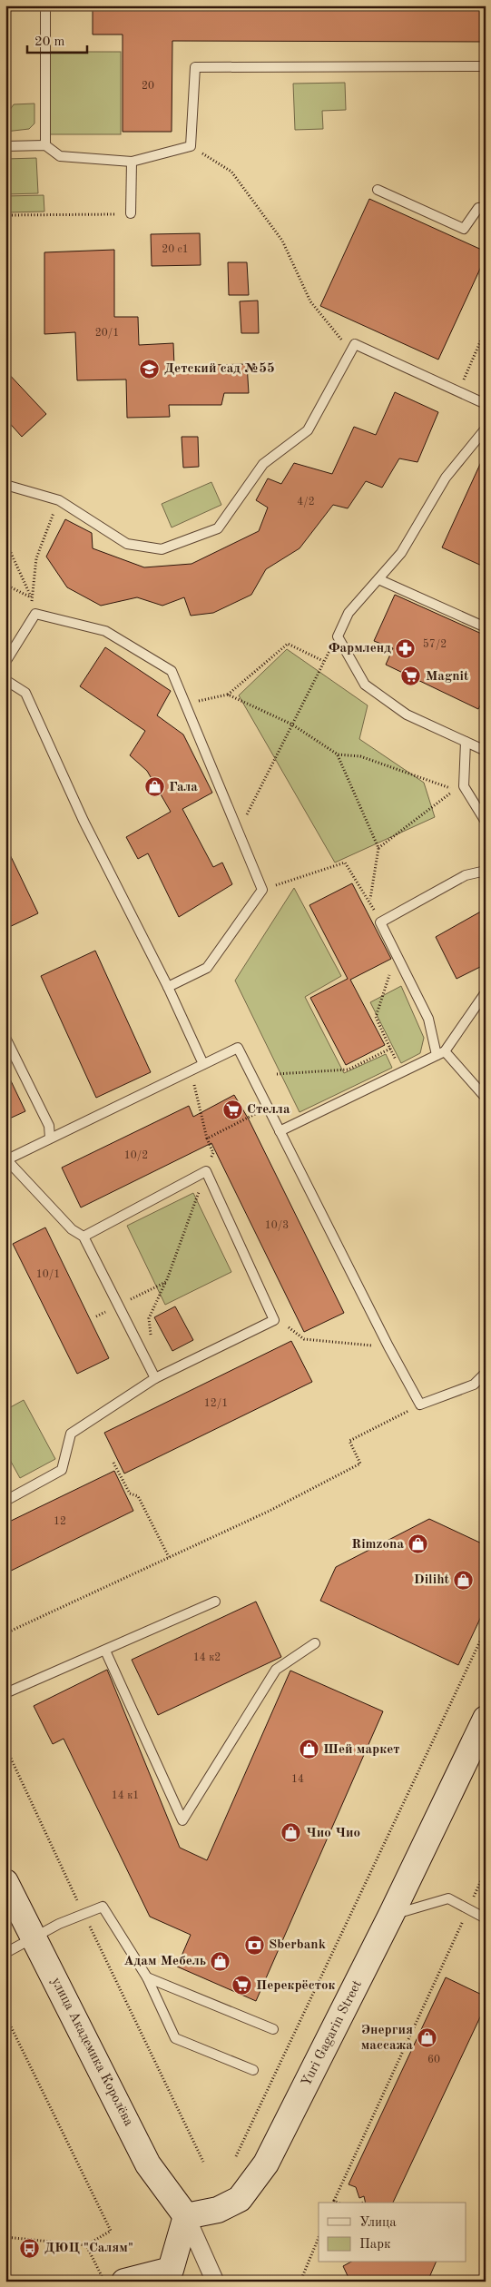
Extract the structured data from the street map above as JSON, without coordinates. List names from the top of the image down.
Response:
{
  "streets": {
    "main road": ["Yuri Gagarin Street", "улица Академика Королёва"]
  },
  "crossings": [
    ["Yuri Gagarin Street", "улица Академика Королёва"]
  ],
  "places": {
    "school or university": ["Детский сад №55"],
    "pharmacy": ["Фармленд"],
    "supermarket": ["Magnit", "Стелла", "Перекрёсток"],
    "shop": [
      "Гала",
      "Rimzona",
      "Diliht",
      "Шей маркет",
      "Чио Чио",
      "Адам Мебель",
      "Энергия массажа"
    ],
    "bank": ["Sberbank"],
    "bus stop": ["ДЮЦ \"Салям\""]
  },
  "house_numbers": [
    "20",
    "20 с1",
    "20/1",
    "4/2",
    "57/2",
    "10/2",
    "10/3",
    "10/1",
    "12/1",
    "12",
    "14 к2",
    "14",
    "14 к1",
    "60"
  ],
  "legend": ["Улица", "Парк"],
  "scale_bar": "20 m"
}
